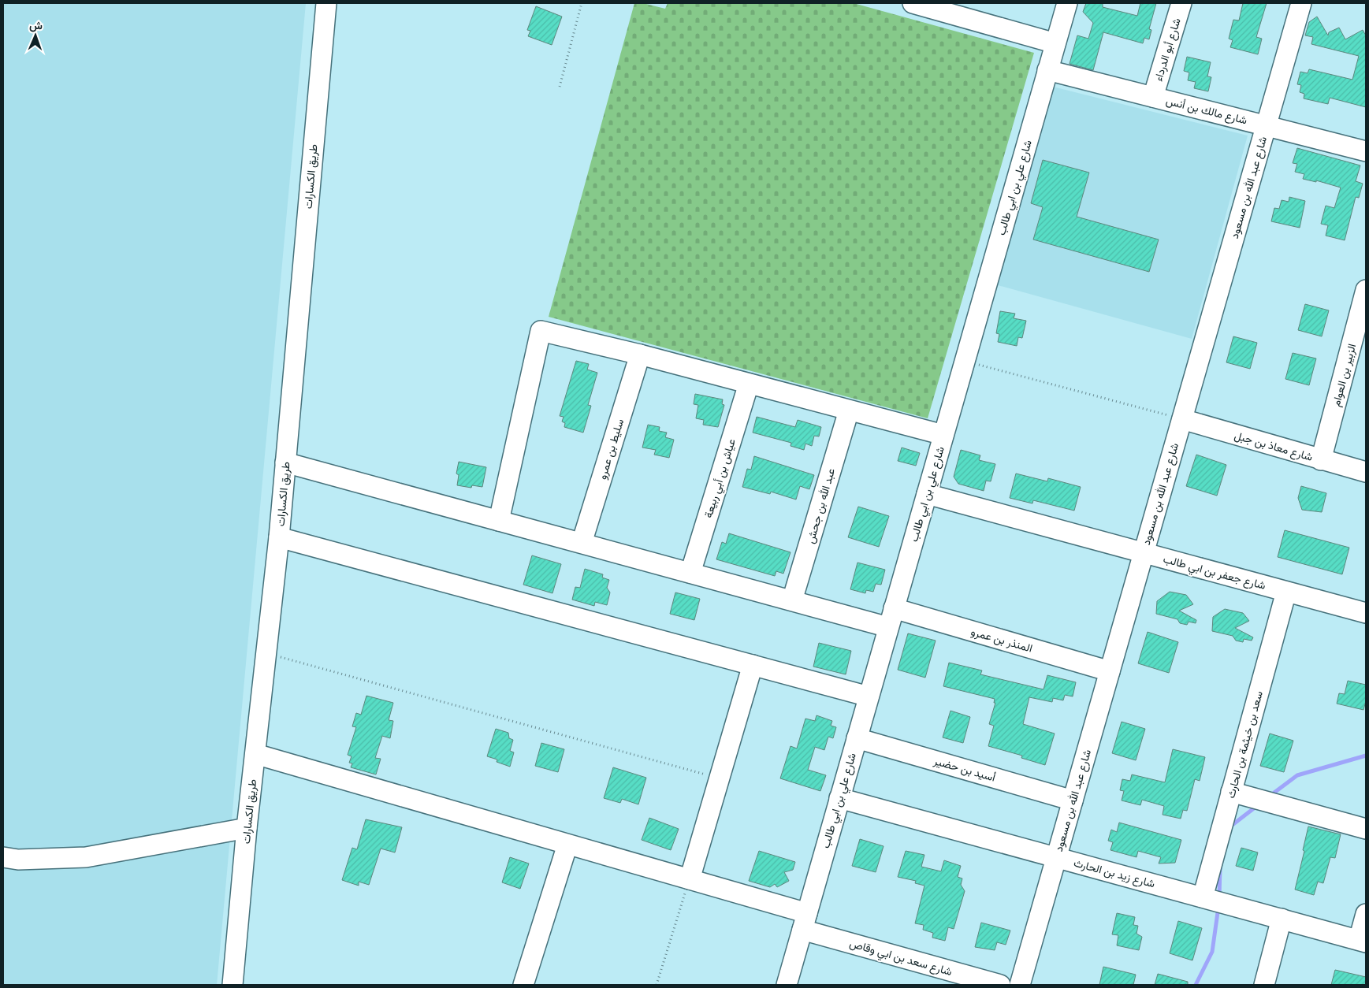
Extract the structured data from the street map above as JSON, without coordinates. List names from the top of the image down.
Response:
{
  "streets": {
    "street": [
      "شارع أبو الدرداء",
      "شارع مالك بن أنس",
      "طريق الكسارات",
      "شارع علي بن ابي طالب",
      "شارع عبد الله بن مسعود",
      "الزبير بن العوام",
      "شارع معاذ بن جبل",
      "سليط بن عمرو",
      "عياش بن أبي ربيعة",
      "عبد الله بن جحش",
      "شارع جعفر بن ابي طالب",
      "المنذر بن عمرو",
      "سعد بن خيثمة بن الحارث",
      "أسيد بن حضير",
      "شارع زيد بن الحارث",
      "شارع سعد بن ابي وقاص"
    ]
  },
  "crossings": [
    ["شارع أبو الدرداء", "شارع مالك بن أنس"],
    ["شارع مالك بن أنس", "شارع علي بن ابي طالب"],
    ["شارع مالك بن أنس", "شارع عبد الله بن مسعود"],
    ["طريق الكسارات", "شارع سعد بن ابي وقاص"],
    ["شارع علي بن ابي طالب", "شارع جعفر بن ابي طالب"],
    ["شارع علي بن ابي طالب", "المنذر بن عمرو"],
    ["شارع علي بن ابي طالب", "أسيد بن حضير"],
    ["شارع علي بن ابي طالب", "شارع زيد بن الحارث"],
    ["شارع علي بن ابي طالب", "شارع سعد بن ابي وقاص"],
    ["شارع عبد الله بن مسعود", "شارع معاذ بن جبل"],
    ["شارع عبد الله بن مسعود", "شارع جعفر بن ابي طالب"],
    ["شارع عبد الله بن مسعود", "المنذر بن عمرو"],
    ["شارع عبد الله بن مسعود", "أسيد بن حضير"],
    ["شارع عبد الله بن مسعود", "شارع زيد بن الحارث"],
    ["الزبير بن العوام", "شارع معاذ بن جبل"],
    ["شارع جعفر بن ابي طالب", "سعد بن خيثمة بن الحارث"],
    ["سعد بن خيثمة بن الحارث", "شارع زيد بن الحارث"]
  ],
  "north": "top"
}
